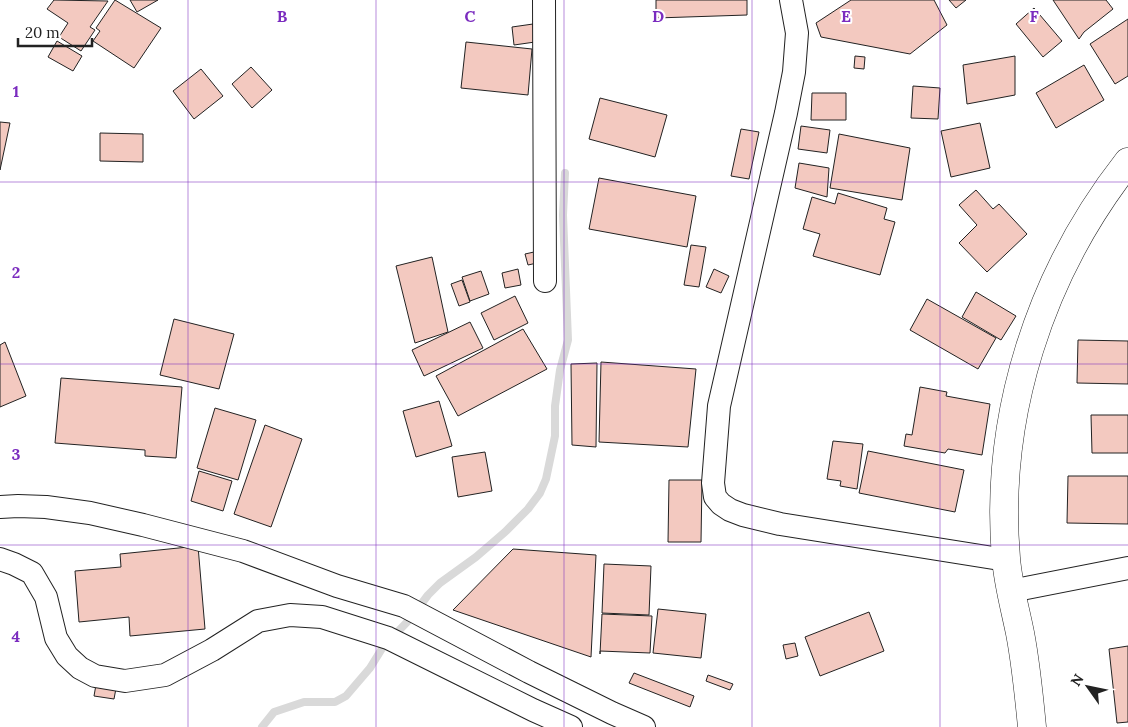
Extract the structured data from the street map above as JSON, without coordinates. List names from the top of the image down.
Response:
{
  "scale_bar": "20 m",
  "north": "top left",
  "grid": {
    "columns": [
      "B",
      "C",
      "D",
      "E",
      "F"
    ],
    "rows": [
      "1",
      "2",
      "3",
      "4"
    ]
  }
}
